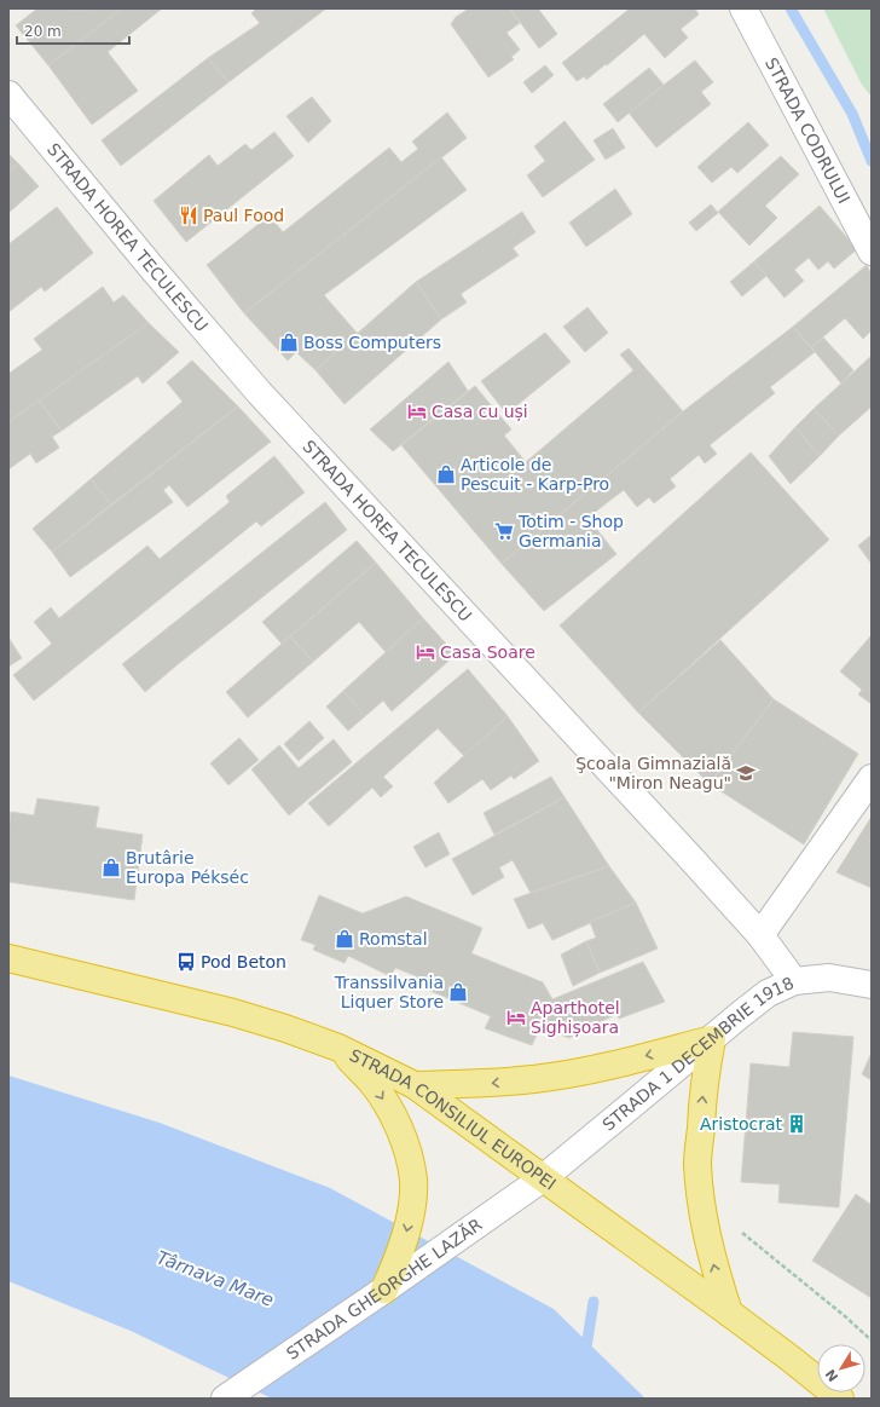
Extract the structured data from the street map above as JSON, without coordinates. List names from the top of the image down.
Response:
{
  "streets": {
    "highway": ["STRADA CONSILIUL EUROPEI"],
    "street": [
      "STRADA CODRULUI",
      "STRADA HOREA TECULESCU",
      "STRADA 1 DECEMBRIE 1918",
      "STRADA GHEORGHE LAZĂR"
    ]
  },
  "crossings": [
    ["STRADA HOREA TECULESCU", "STRADA 1 DECEMBRIE 1918"],
    ["STRADA 1 DECEMBRIE 1918", "STRADA CONSILIUL EUROPEI"],
    ["STRADA 1 DECEMBRIE 1918", "STRADA GHEORGHE LAZĂR"],
    ["STRADA CONSILIUL EUROPEI", "STRADA GHEORGHE LAZĂR"]
  ],
  "water": ["Târnava Mare"],
  "places": {
    "restaurant": ["Paul Food"],
    "shop": [
      "Boss Computers",
      "Articole de Pescuit - Karp-Pro",
      "Brutârie Europa Pékséc",
      "Romstal",
      "Transsilvania Liquer Store"
    ],
    "hotel": ["Casa cu uși", "Casa Soare", "Aparthotel Sighișoara"],
    "supermarket": ["Totim - Shop Germania"],
    "school or university": ["Şcoala Gimnazială \"Miron Neagu\""],
    "bus stop": ["Pod Beton"],
    "building": ["Aristocrat"]
  },
  "scale_bar": "20 m",
  "north": "bottom left"
}
